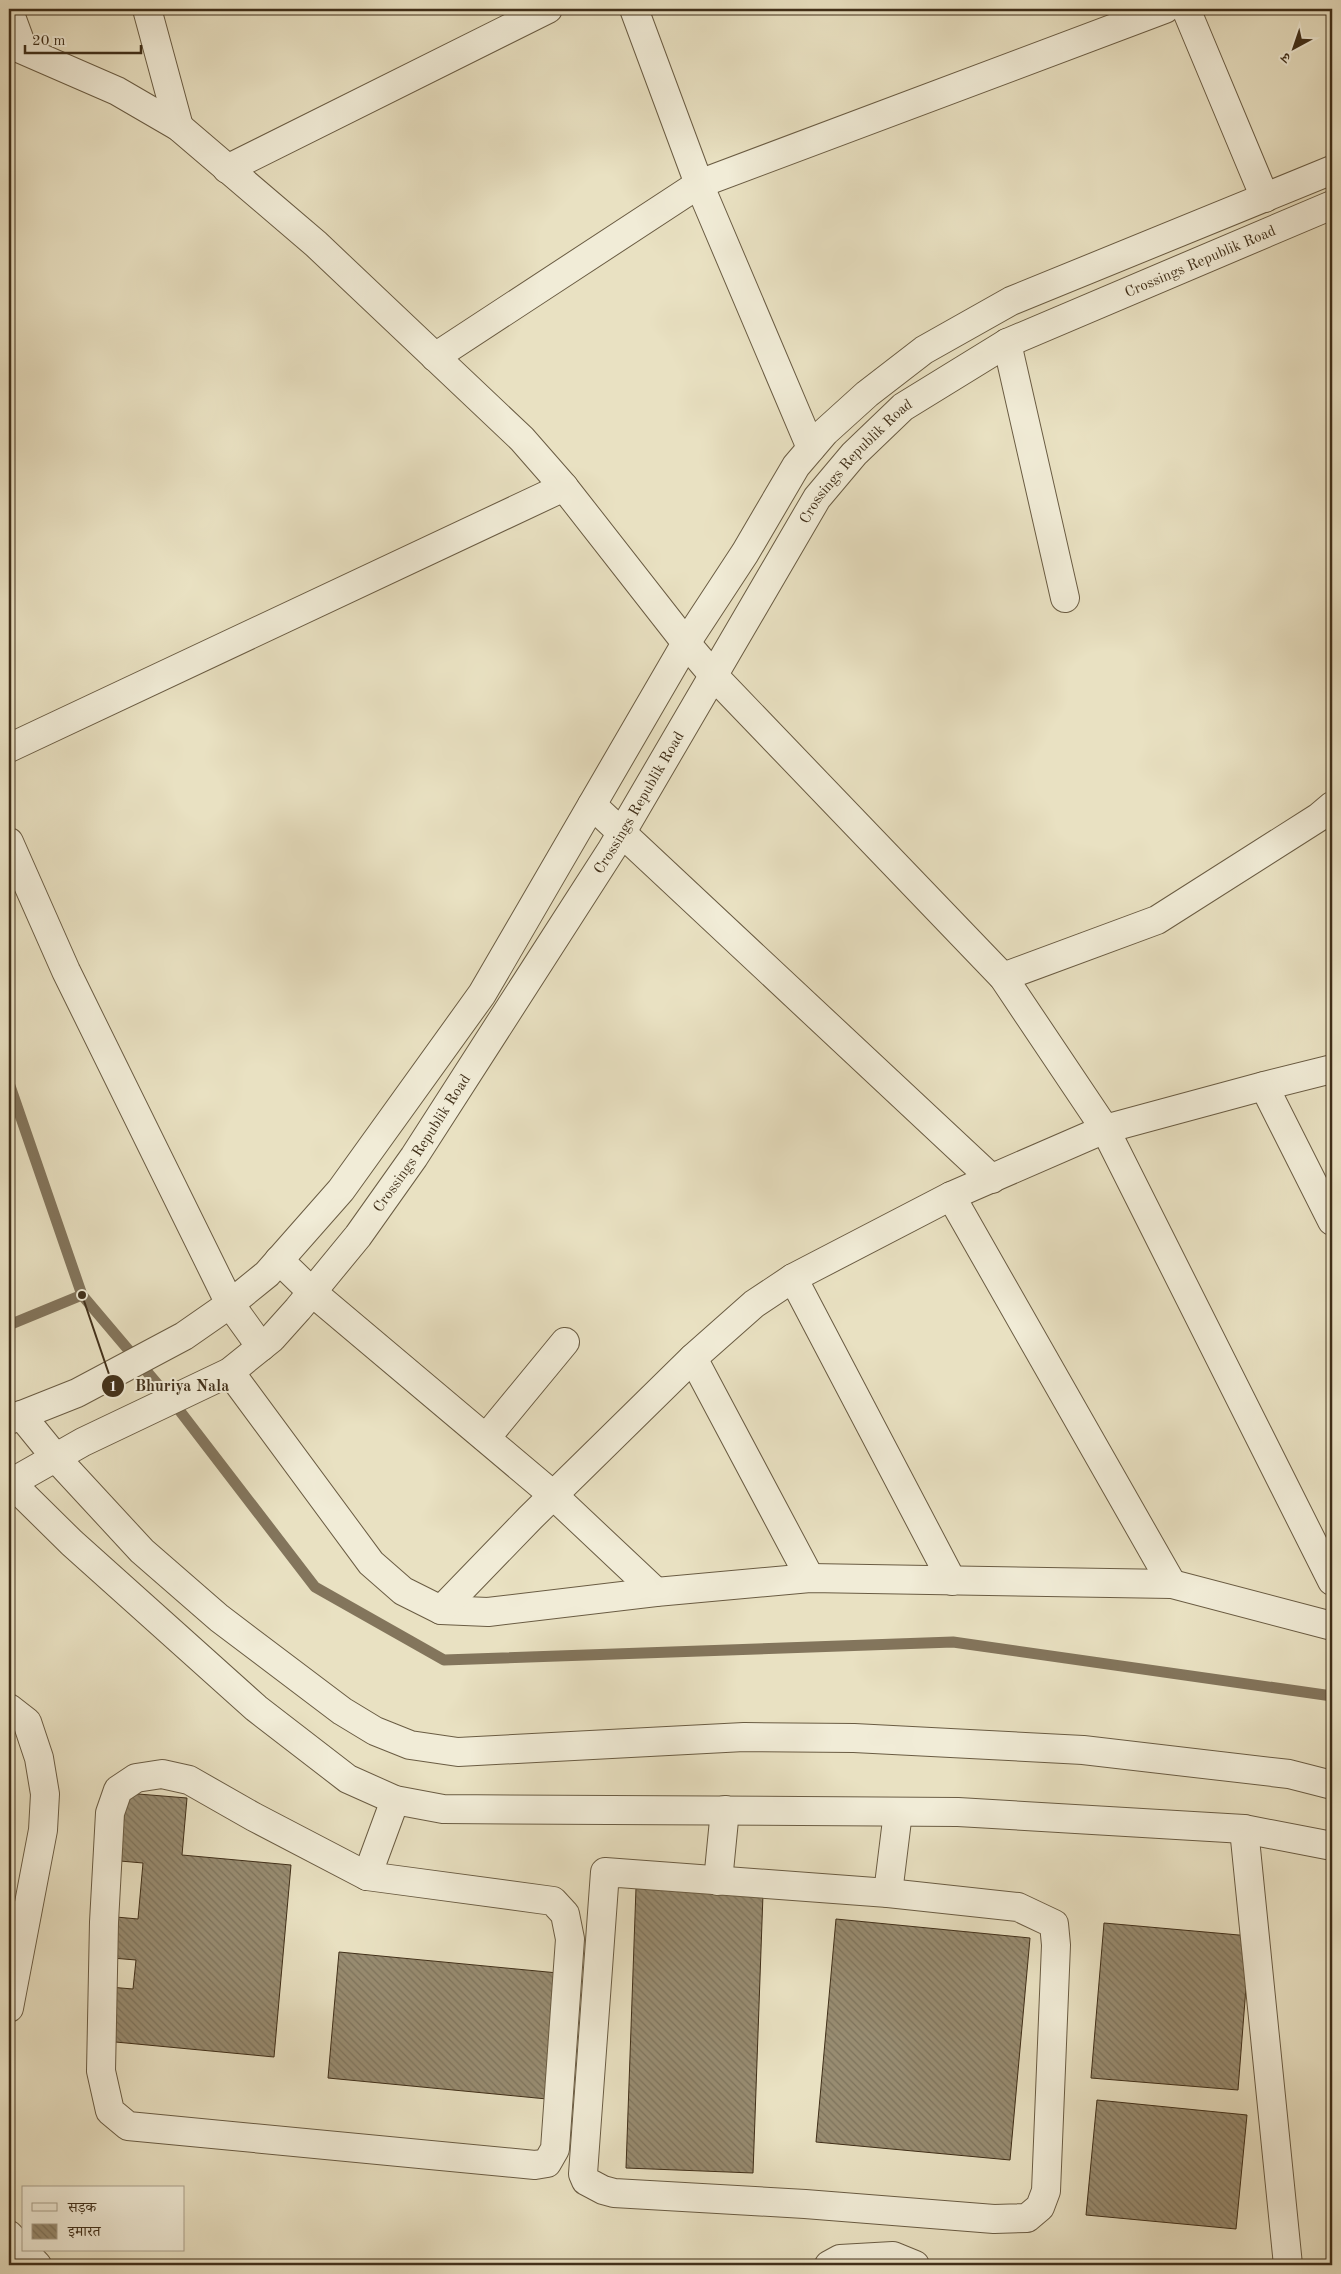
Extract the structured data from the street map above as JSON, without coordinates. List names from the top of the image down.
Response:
{
  "streets": {
    "street": ["Crossings Republik Road"]
  },
  "places": ["Bhuriya Nala"],
  "legend": ["सड़क", "इमारत"],
  "scale_bar": "20 m",
  "north": "bottom left"
}
